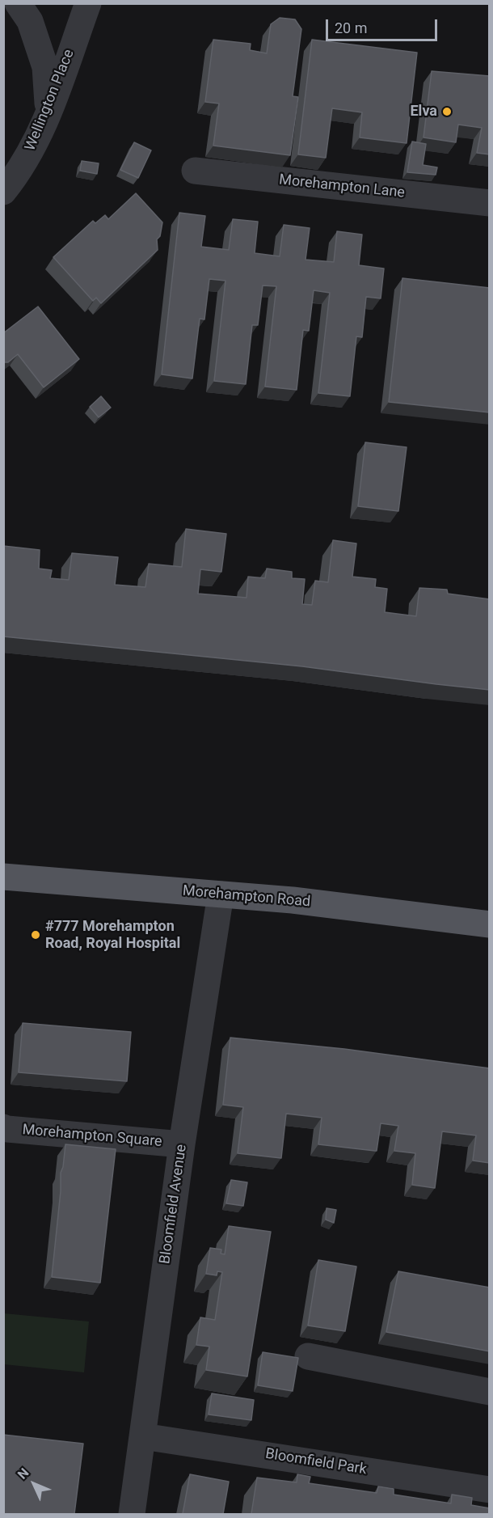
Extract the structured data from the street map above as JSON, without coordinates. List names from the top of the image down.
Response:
{
  "streets": {
    "main road": ["Morehampton Road"],
    "street": [
      "Wellington Place",
      "Morehampton Lane",
      "Morehampton Square",
      "Bloomfield Avenue",
      "Bloomfield Park"
    ]
  },
  "crossings": [
    ["Morehampton Road", "Bloomfield Avenue"],
    ["Morehampton Square", "Bloomfield Avenue"],
    ["Bloomfield Avenue", "Bloomfield Park"]
  ],
  "places": ["Elva", "#777 Morehampton Road, Royal Hospital"],
  "scale_bar": "20 m",
  "north": "top left"
}
